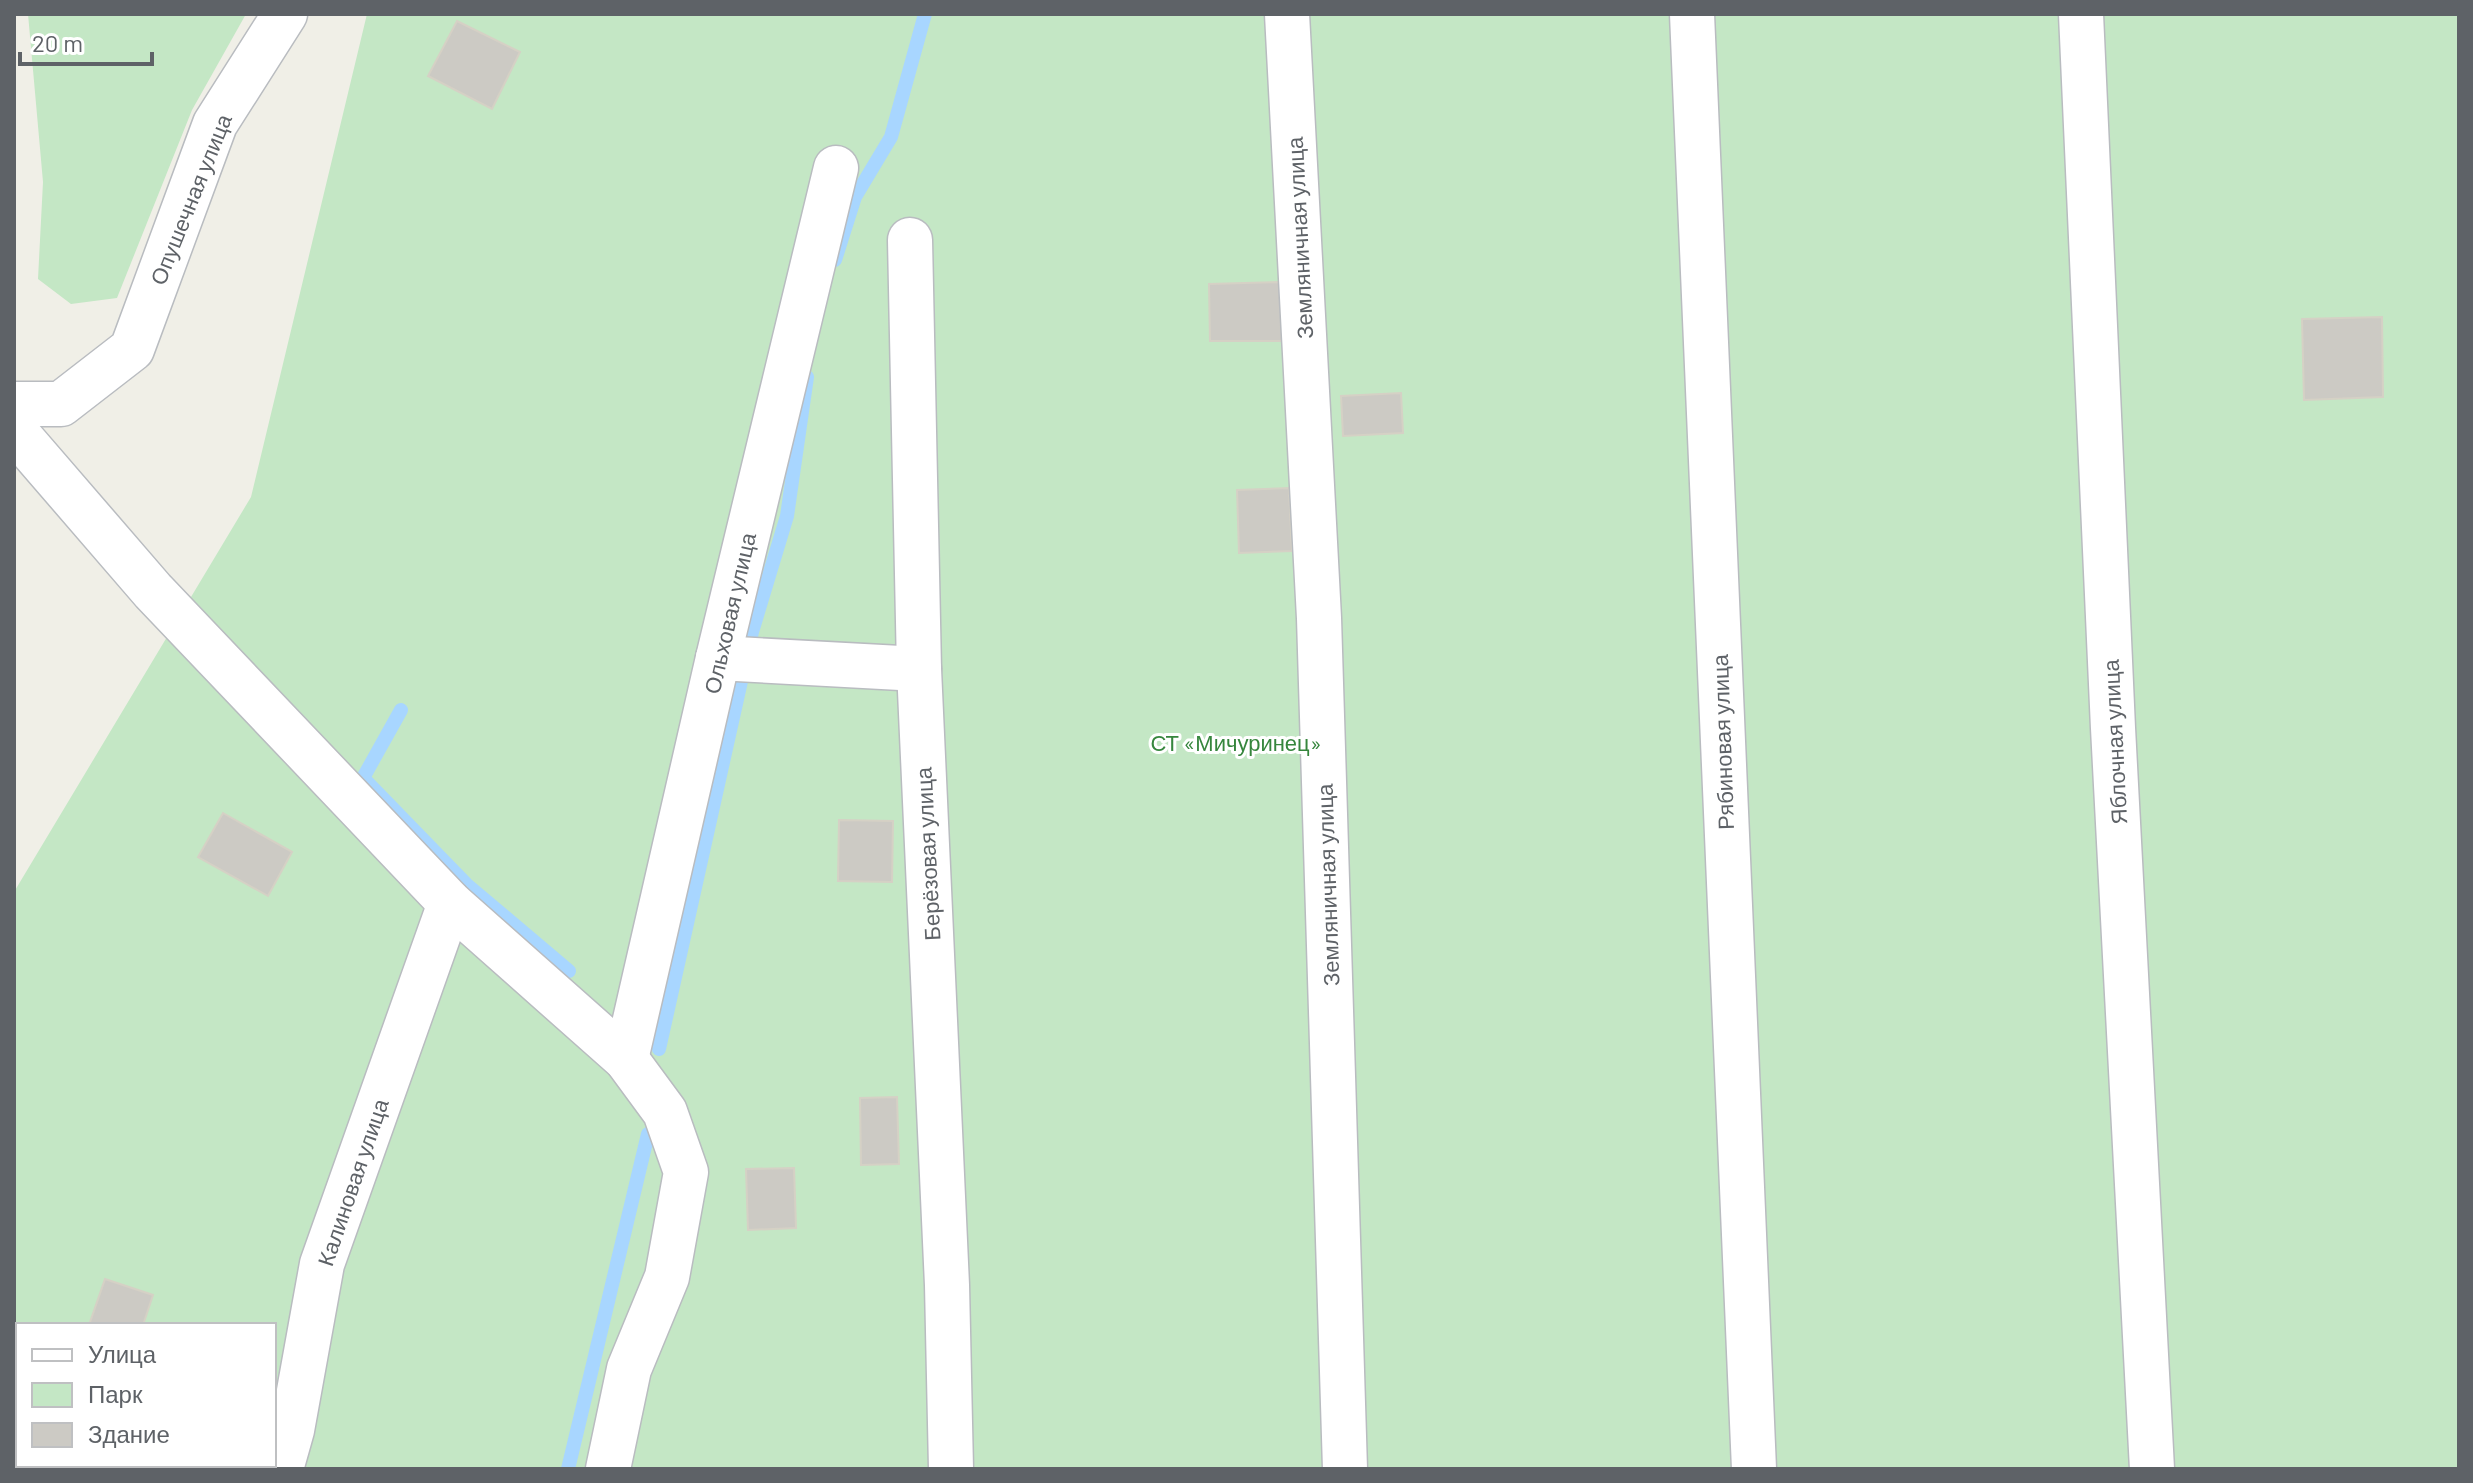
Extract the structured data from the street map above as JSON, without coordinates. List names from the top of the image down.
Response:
{
  "streets": {
    "street": [
      "Опушечная улица",
      "Земляничная улица",
      "Ольховая улица",
      "Рябиновая улица",
      "Яблочная улица",
      "Берёзовая улица",
      "Калиновая улица"
    ]
  },
  "parks": ["СТ «Мичуринец»"],
  "legend": ["Улица", "Парк", "Здание"],
  "scale_bar": "20 m"
}
